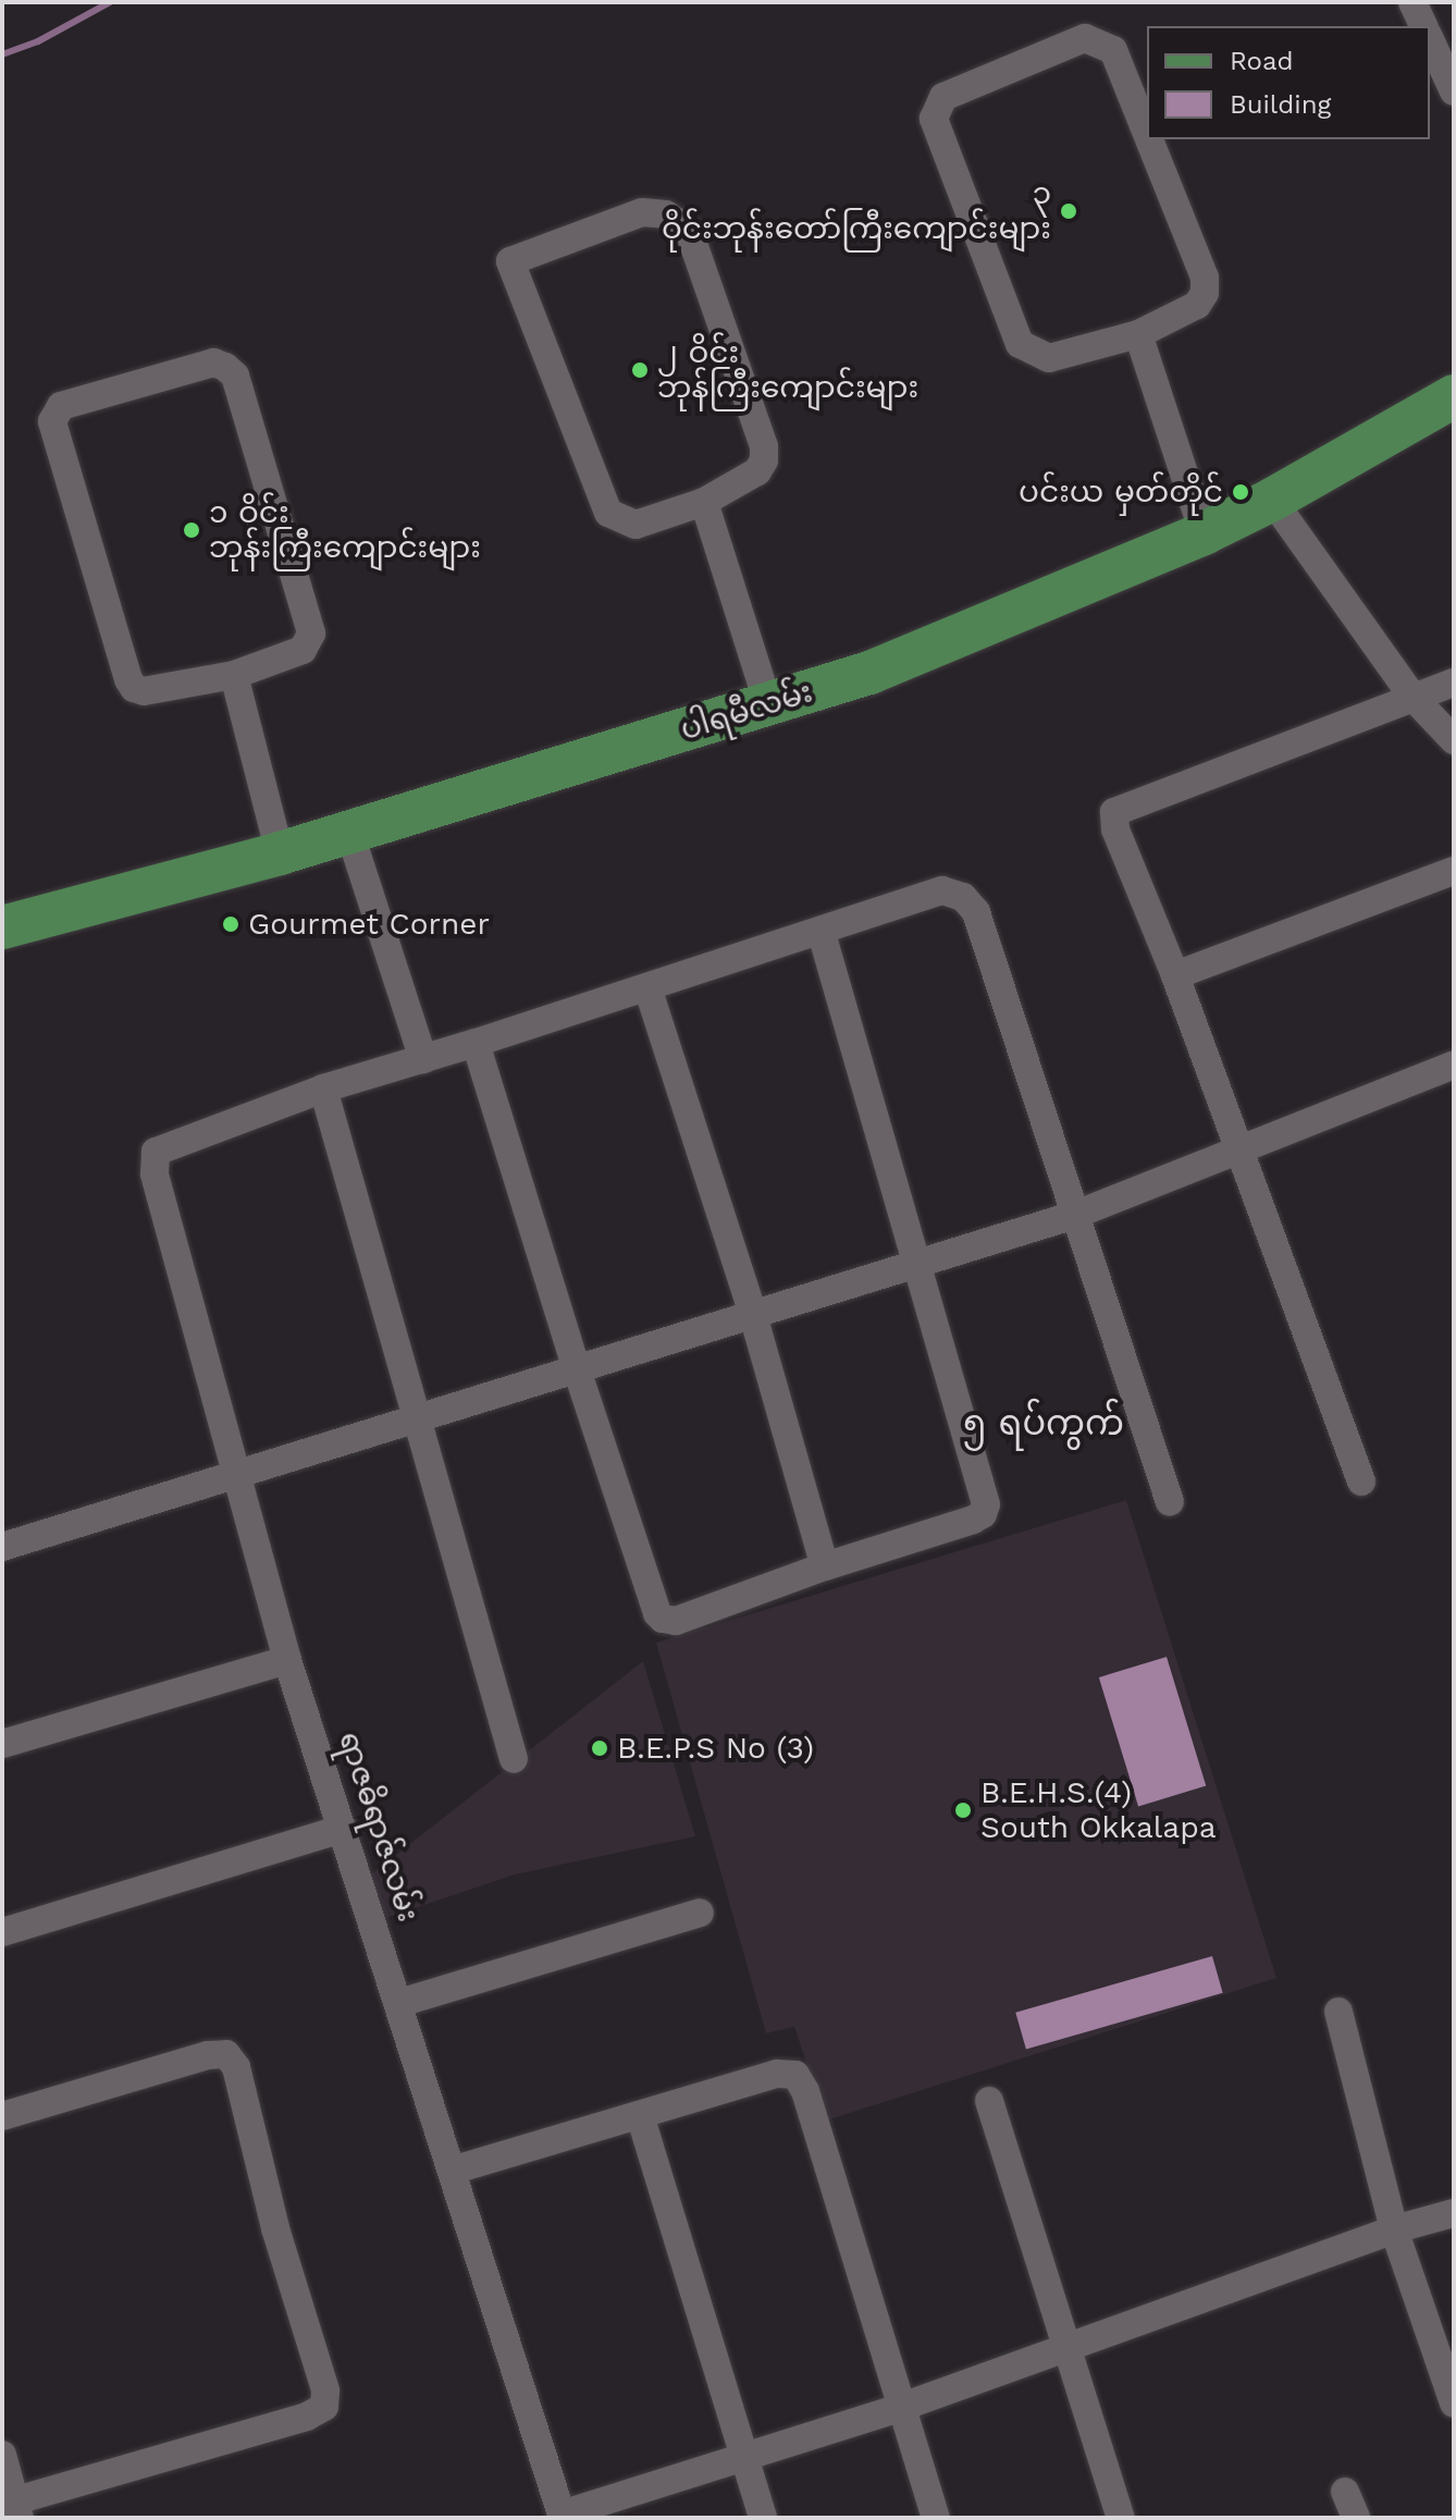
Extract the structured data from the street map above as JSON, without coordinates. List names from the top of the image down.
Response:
{
  "streets": {
    "main road": ["ပါရမီလမ်း"],
    "street": ["ရာဇဓိရာဇ်လမ်း"]
  },
  "districts": ["၅ ရပ်ကွက်"],
  "places": [
    "၃ ဝိုင်းဘုန်းတော်ကြီးကျောင်းများ",
    "၂ ဝိုင်း ဘုန်ကြီးကျောင်းများ",
    "ပင်းယ မှတ်တိုင်",
    "၁ ဝိုင်း ဘုန်းကြီးကျောင်းများ",
    "Gourmet Corner",
    "B.E.P.S No (3)",
    "B.E.H.S.(4) South Okkalapa"
  ],
  "legend": ["Road", "Building"]
}
